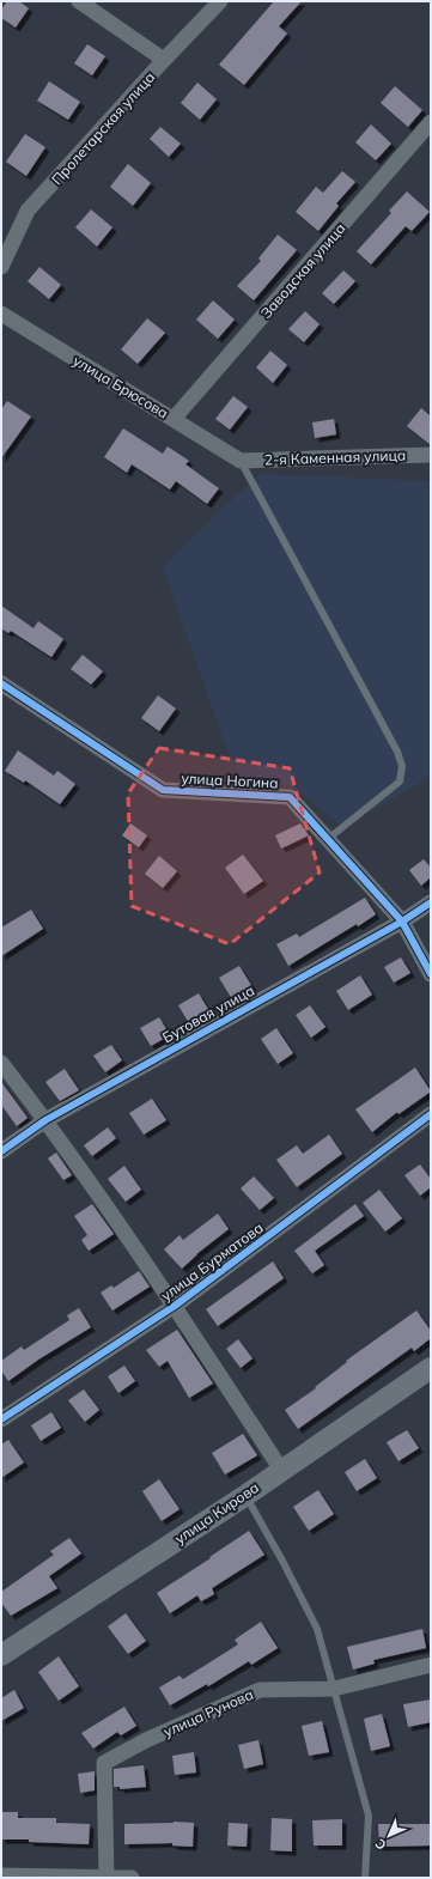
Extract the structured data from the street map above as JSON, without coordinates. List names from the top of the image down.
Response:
{
  "streets": {
    "main road": ["улица Кирова"],
    "street": [
      "Пролетарская улица",
      "Заводская улица",
      "улица Брюсова",
      "2-я Каменная улица",
      "улица Ногина",
      "Бутовая улица",
      "улица Бурматова",
      "улица Рунова"
    ]
  },
  "crossings": [
    ["Заводская улица", "улица Брюсова"],
    ["улица Брюсова", "2-я Каменная улица"],
    ["улица Ногина", "Бутовая улица"]
  ],
  "north": "bottom left"
}
